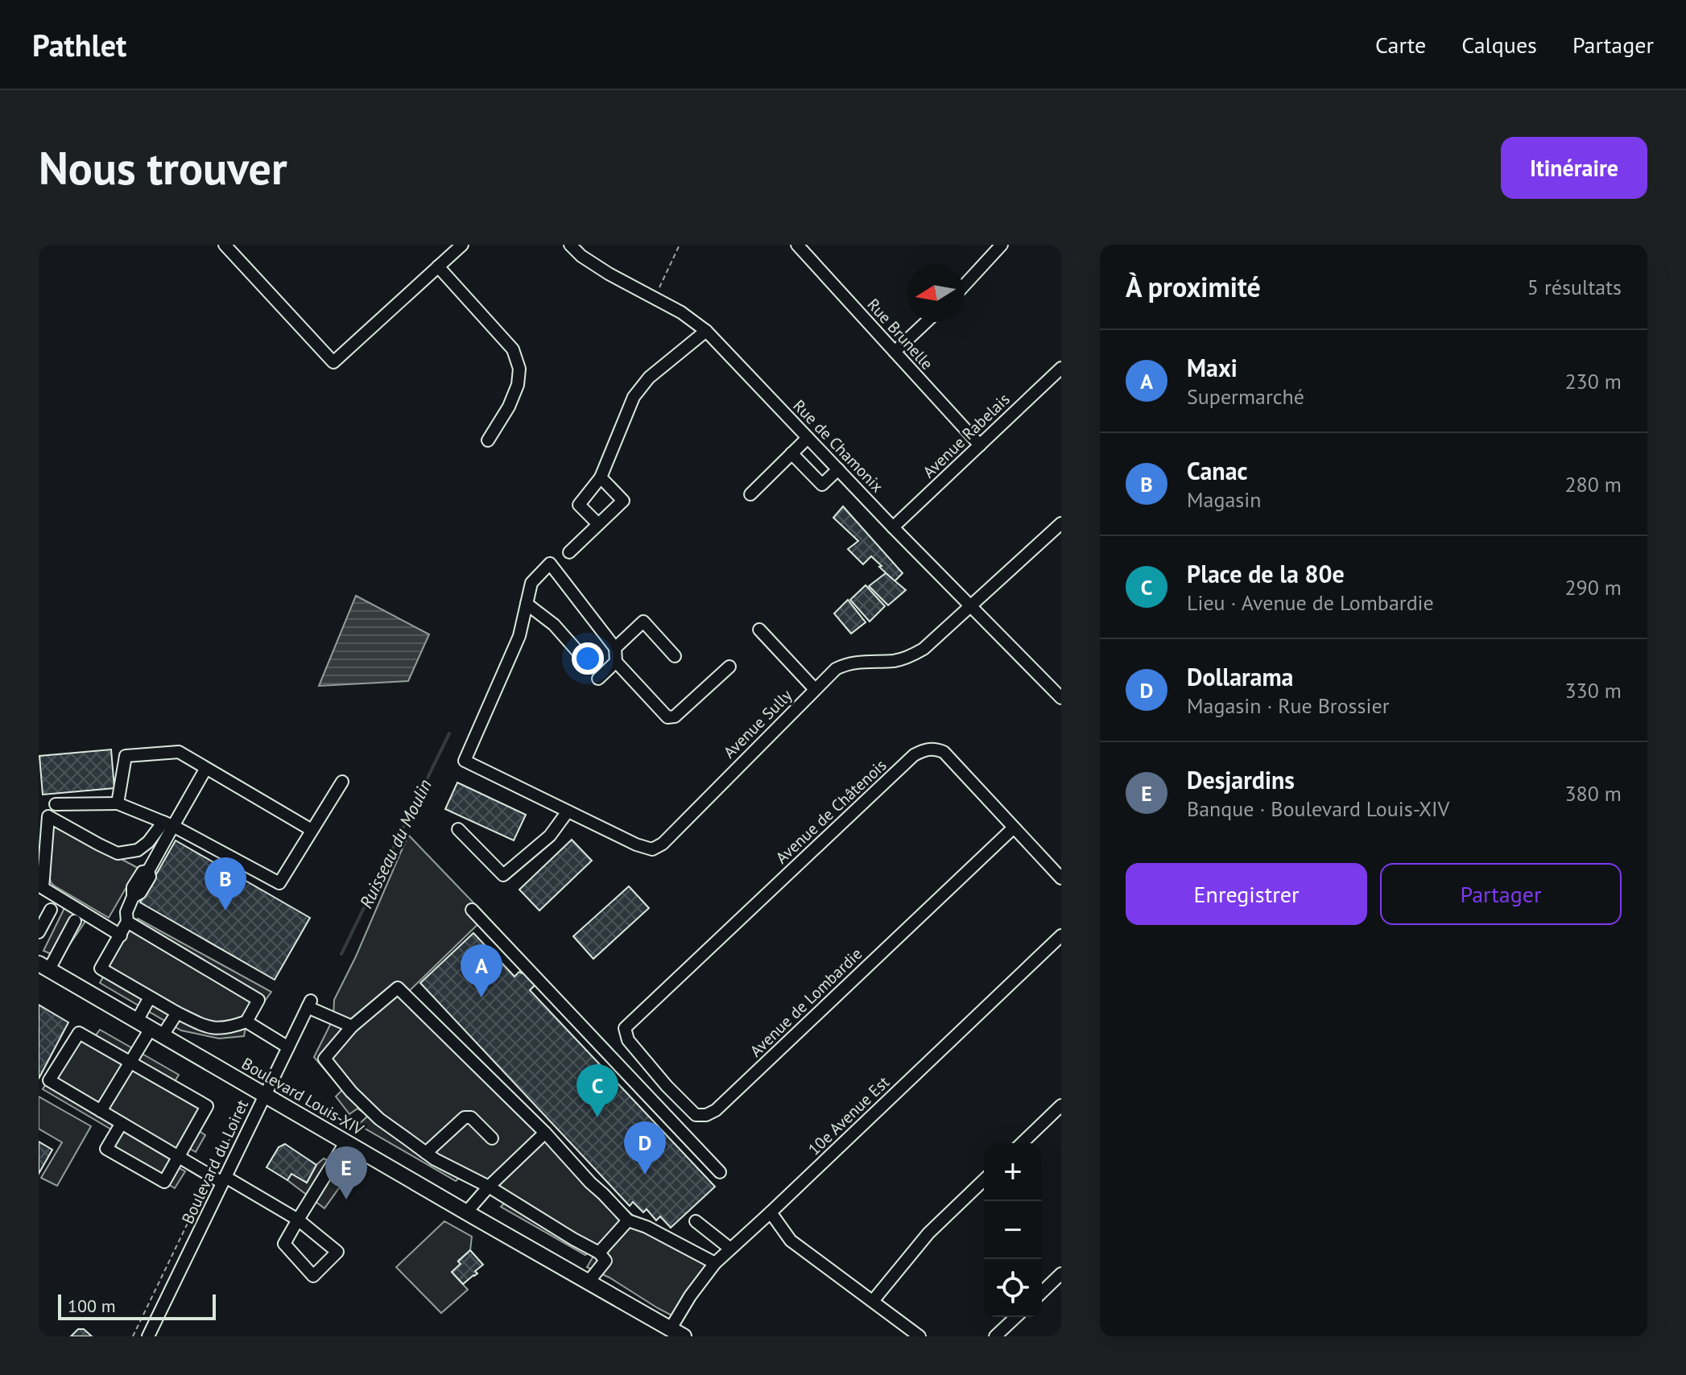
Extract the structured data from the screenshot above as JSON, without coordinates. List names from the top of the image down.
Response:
{
  "streets": {
    "main road": ["Boulevard Louis-XIV"],
    "street": [
      "Rue Brunelle",
      "Avenue Rabelais",
      "Rue de Chamonix",
      "Avenue Sully",
      "Avenue de Châtenois",
      "Avenue de Lombardie",
      "10e Avenue Est",
      "Boulevard du Loiret"
    ]
  },
  "crossings": [
    ["Rue Brunelle", "Avenue Rabelais"],
    ["Avenue Rabelais", "Rue de Chamonix"],
    ["Rue de Chamonix", "Avenue Sully"],
    ["Avenue de Châtenois", "Avenue de Lombardie"],
    ["Boulevard Louis-XIV", "10e Avenue Est"],
    ["Boulevard Louis-XIV", "Boulevard du Loiret"]
  ],
  "water": ["Ruisseau du Moulin"],
  "scale_bar": "100 m",
  "north": "left",
  "page": {
    "header": "Pathlet",
    "nav": ["Carte", "Calques", "Partager"],
    "buttons": [
      "Itinéraire",
      ["Enregistrer", "Partager"]
    ],
    "title": "Nous trouver",
    "heading": ["À proximité", "5 résultats"],
    "list": [
      {
        "mark": "A",
        "name": "Maxi",
        "note": "Supermarché",
        "value": "230 m"
      },
      {
        "mark": "B",
        "name": "Canac",
        "note": "Magasin",
        "value": "280 m"
      },
      {
        "mark": "C",
        "name": "Place de la 80e",
        "note": "Lieu · Avenue de Lombardie",
        "value": "290 m"
      },
      {
        "mark": "D",
        "name": "Dollarama",
        "note": "Magasin · Rue Brossier",
        "value": "330 m"
      },
      {
        "mark": "E",
        "name": "Desjardins",
        "note": "Banque · Boulevard Louis-XIV",
        "value": "380 m"
      }
    ],
    "pins": [
      "B",
      "A",
      "C",
      "D",
      "E"
    ],
    "map_buttons": ["+", "−"],
    "scale": "100 m"
  }
}
